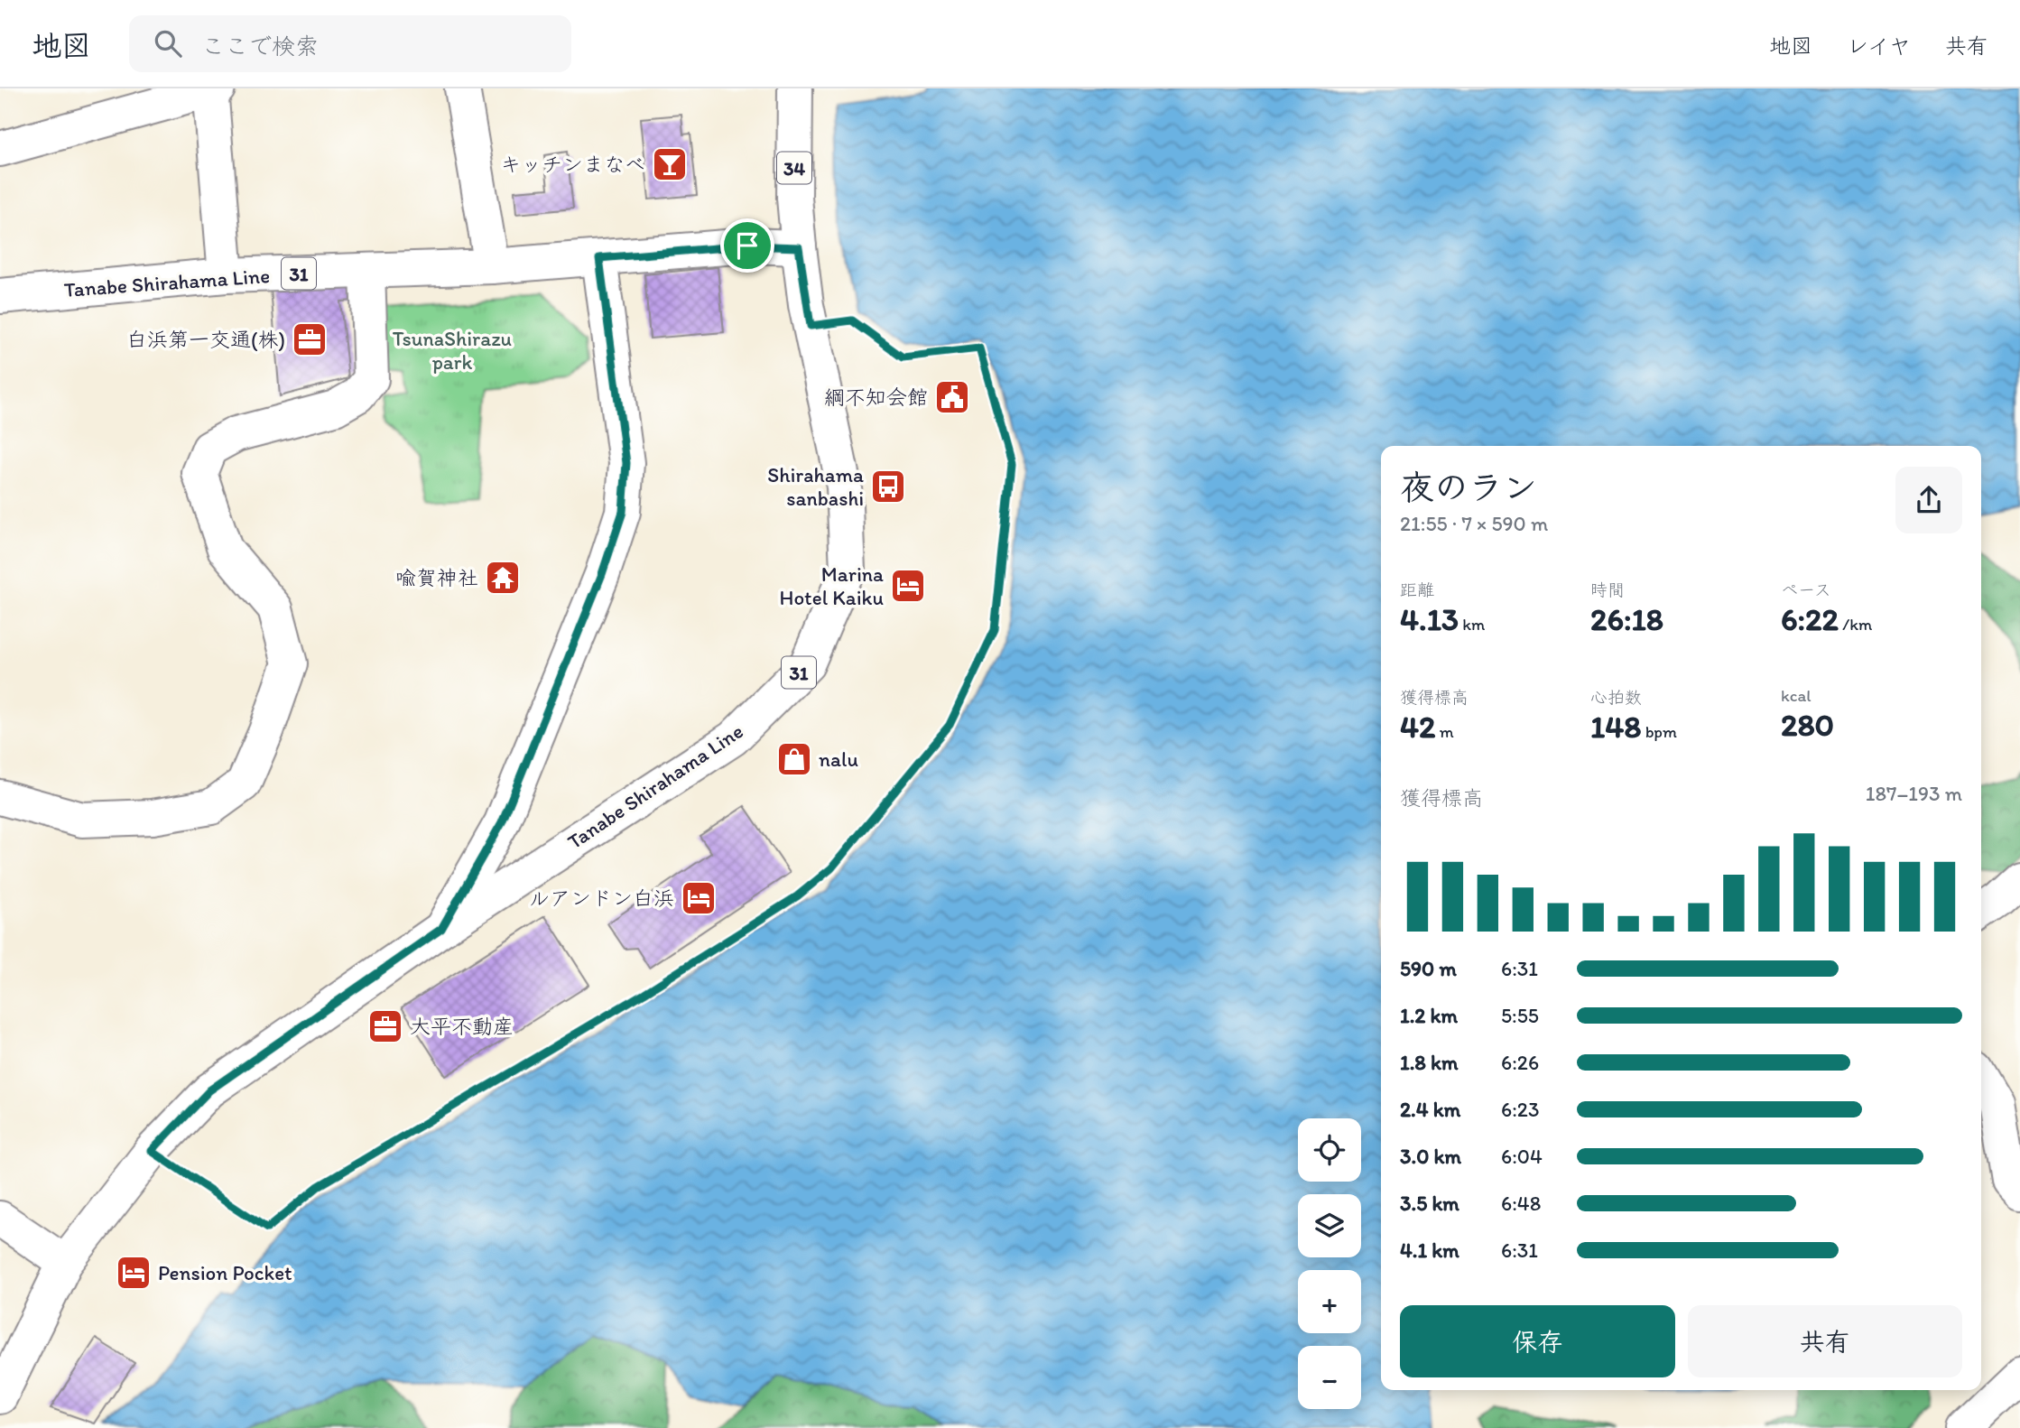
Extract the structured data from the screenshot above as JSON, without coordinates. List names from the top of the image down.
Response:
{
  "streets": {
    "main road": ["34", "31", "Tanabe Shirahama Line"]
  },
  "crossings": [
    ["34", "Tanabe Shirahama Line"]
  ],
  "parks": ["TsunaShirazu park"],
  "places": {
    "bar": ["キッチンまなべ"],
    "office": ["白浜第一交通(株)", "大平不動産"],
    "public building": ["綱不知会館"],
    "bus stop": ["Shirahama sanbashi"],
    "temple": ["喩賀神社"],
    "hotel": ["Marina Hotel Kaiku", "ルアンドン白浜", "Pension Pocket"],
    "shop": ["nalu"]
  },
  "page": {
    "header": "地図",
    "search": "ここで検索",
    "nav": ["地図", "レイヤ", "共有"],
    "heading": ["夜のラン", "21:55 · 7 × 590 m"],
    "stats": [
      ["距離", "4.13 km"],
      ["時間", "26:18"],
      ["ペース", "6:22 /km"],
      ["獲得標高", "42 m"],
      ["心拍数", "148 bpm"],
      ["kcal", "280"]
    ],
    "chart": ["獲得標高", "187–193 m"],
    "list": [
      {
        "name": "590 m",
        "note": "6:31"
      },
      {
        "name": "1.2 km",
        "note": "5:55"
      },
      {
        "name": "1.8 km",
        "note": "6:26"
      },
      {
        "name": "2.4 km",
        "note": "6:23"
      },
      {
        "name": "3.0 km",
        "note": "6:04"
      },
      {
        "name": "3.5 km",
        "note": "6:48"
      },
      {
        "name": "4.1 km",
        "note": "6:31"
      }
    ],
    "map_buttons": ["+", "−"],
    "buttons": ["保存", "共有"]
  }
}
